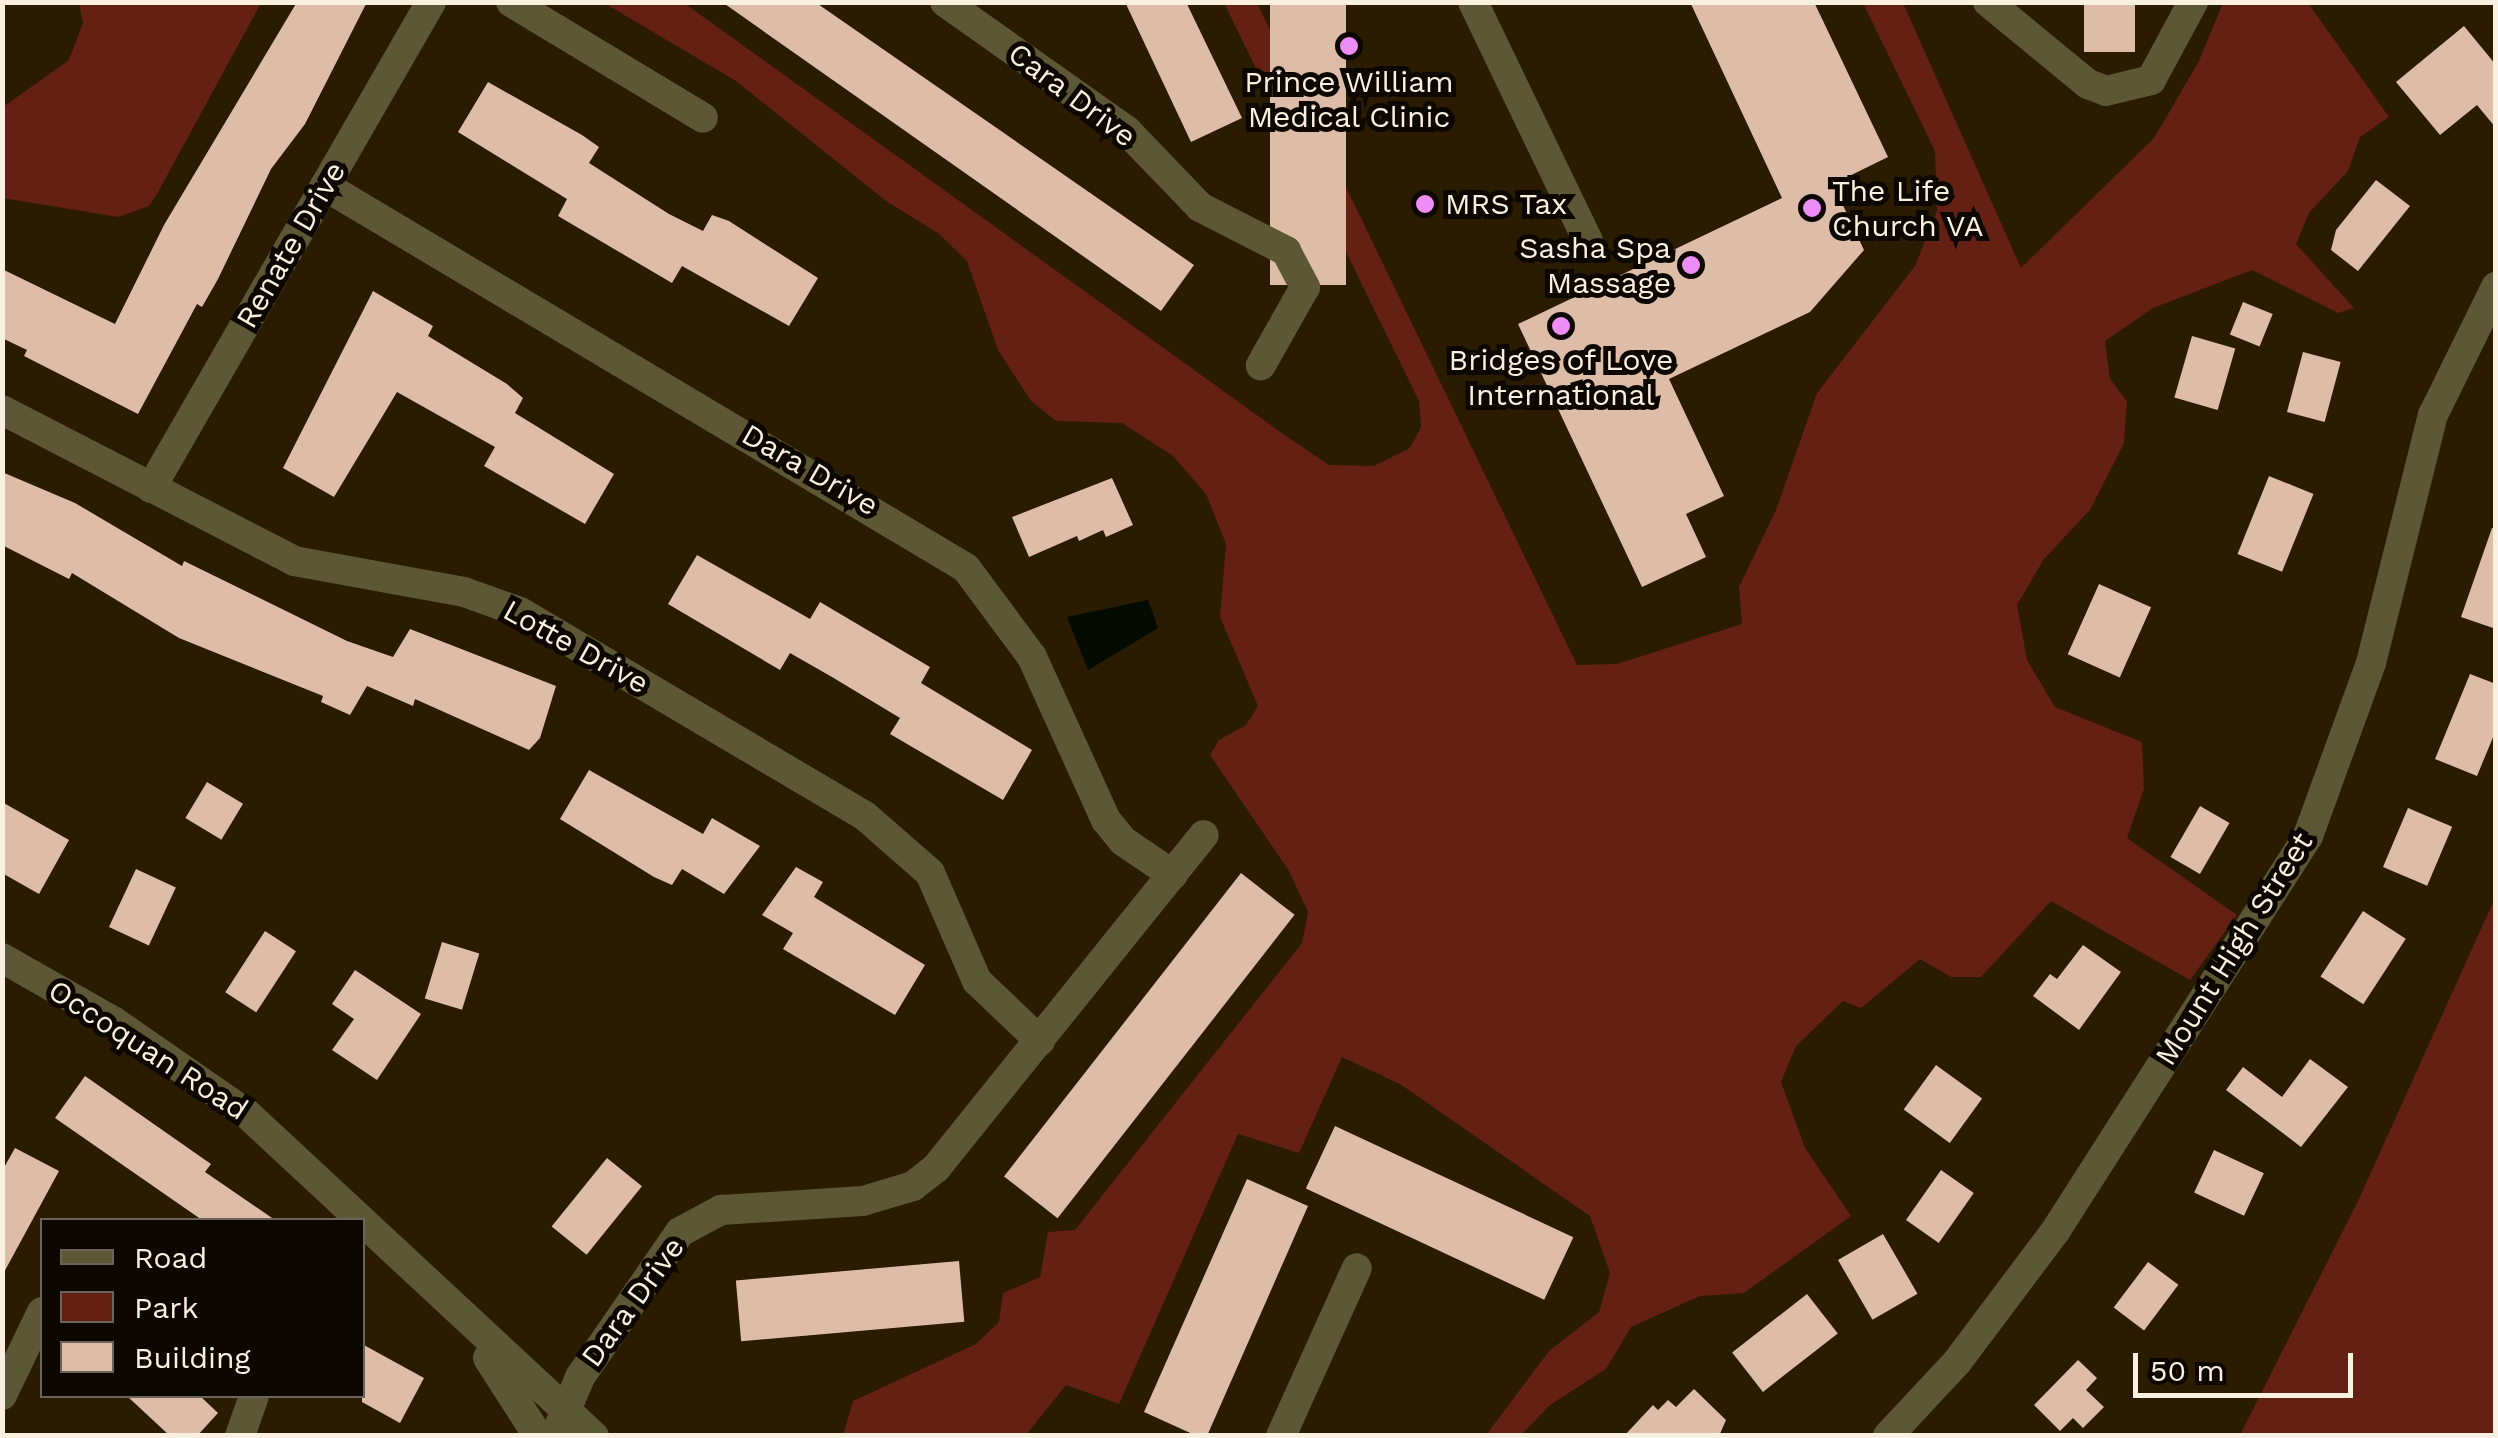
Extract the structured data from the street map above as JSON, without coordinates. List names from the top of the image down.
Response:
{
  "streets": {
    "street": [
      "Cara Drive",
      "Renate Drive",
      "Dara Drive",
      "Lotte Drive",
      "Mount High Street",
      "Occoquan Road"
    ]
  },
  "crossings": [
    ["Renate Drive", "Dara Drive"],
    ["Renate Drive", "Lotte Drive"],
    ["Dara Drive", "Lotte Drive"],
    ["Dara Drive", "Occoquan Road"]
  ],
  "places": [
    "Prince William Medical Clinic",
    "MRS Tax",
    "The Life Church VA",
    "Sasha Spa Massage",
    "Bridges of Love International"
  ],
  "legend": ["Road", "Park", "Building"],
  "scale_bar": "50 m"
}
